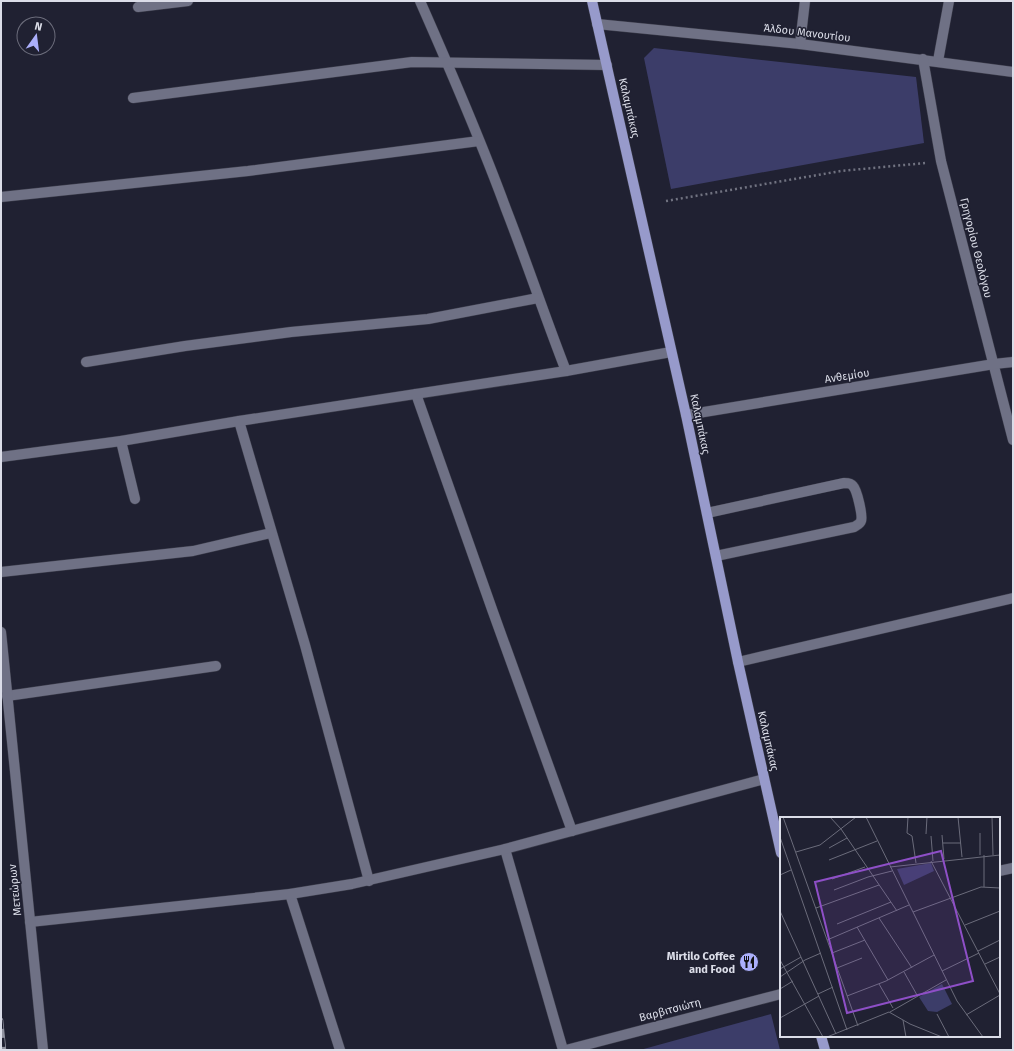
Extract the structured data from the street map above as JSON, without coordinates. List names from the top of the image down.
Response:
{
  "streets": {
    "main road": ["Καλαμπάκας"],
    "street": [
      "Άλδου Μανουτίου",
      "Γρηγορίου Θεολόγου",
      "Ανθεμίου",
      "Μετεώρων",
      "Βαρβιτσιώτη"
    ]
  },
  "crossings": [
    ["Άλδου Μανουτίου", "Καλαμπάκας"],
    ["Άλδου Μανουτίου", "Γρηγορίου Θεολόγου"],
    ["Καλαμπάκας", "Ανθεμίου"],
    ["Γρηγορίου Θεολόγου", "Ανθεμίου"]
  ],
  "places": {
    "restaurant": ["Mirtilo Coffee and Food"]
  },
  "north": "top"
}
